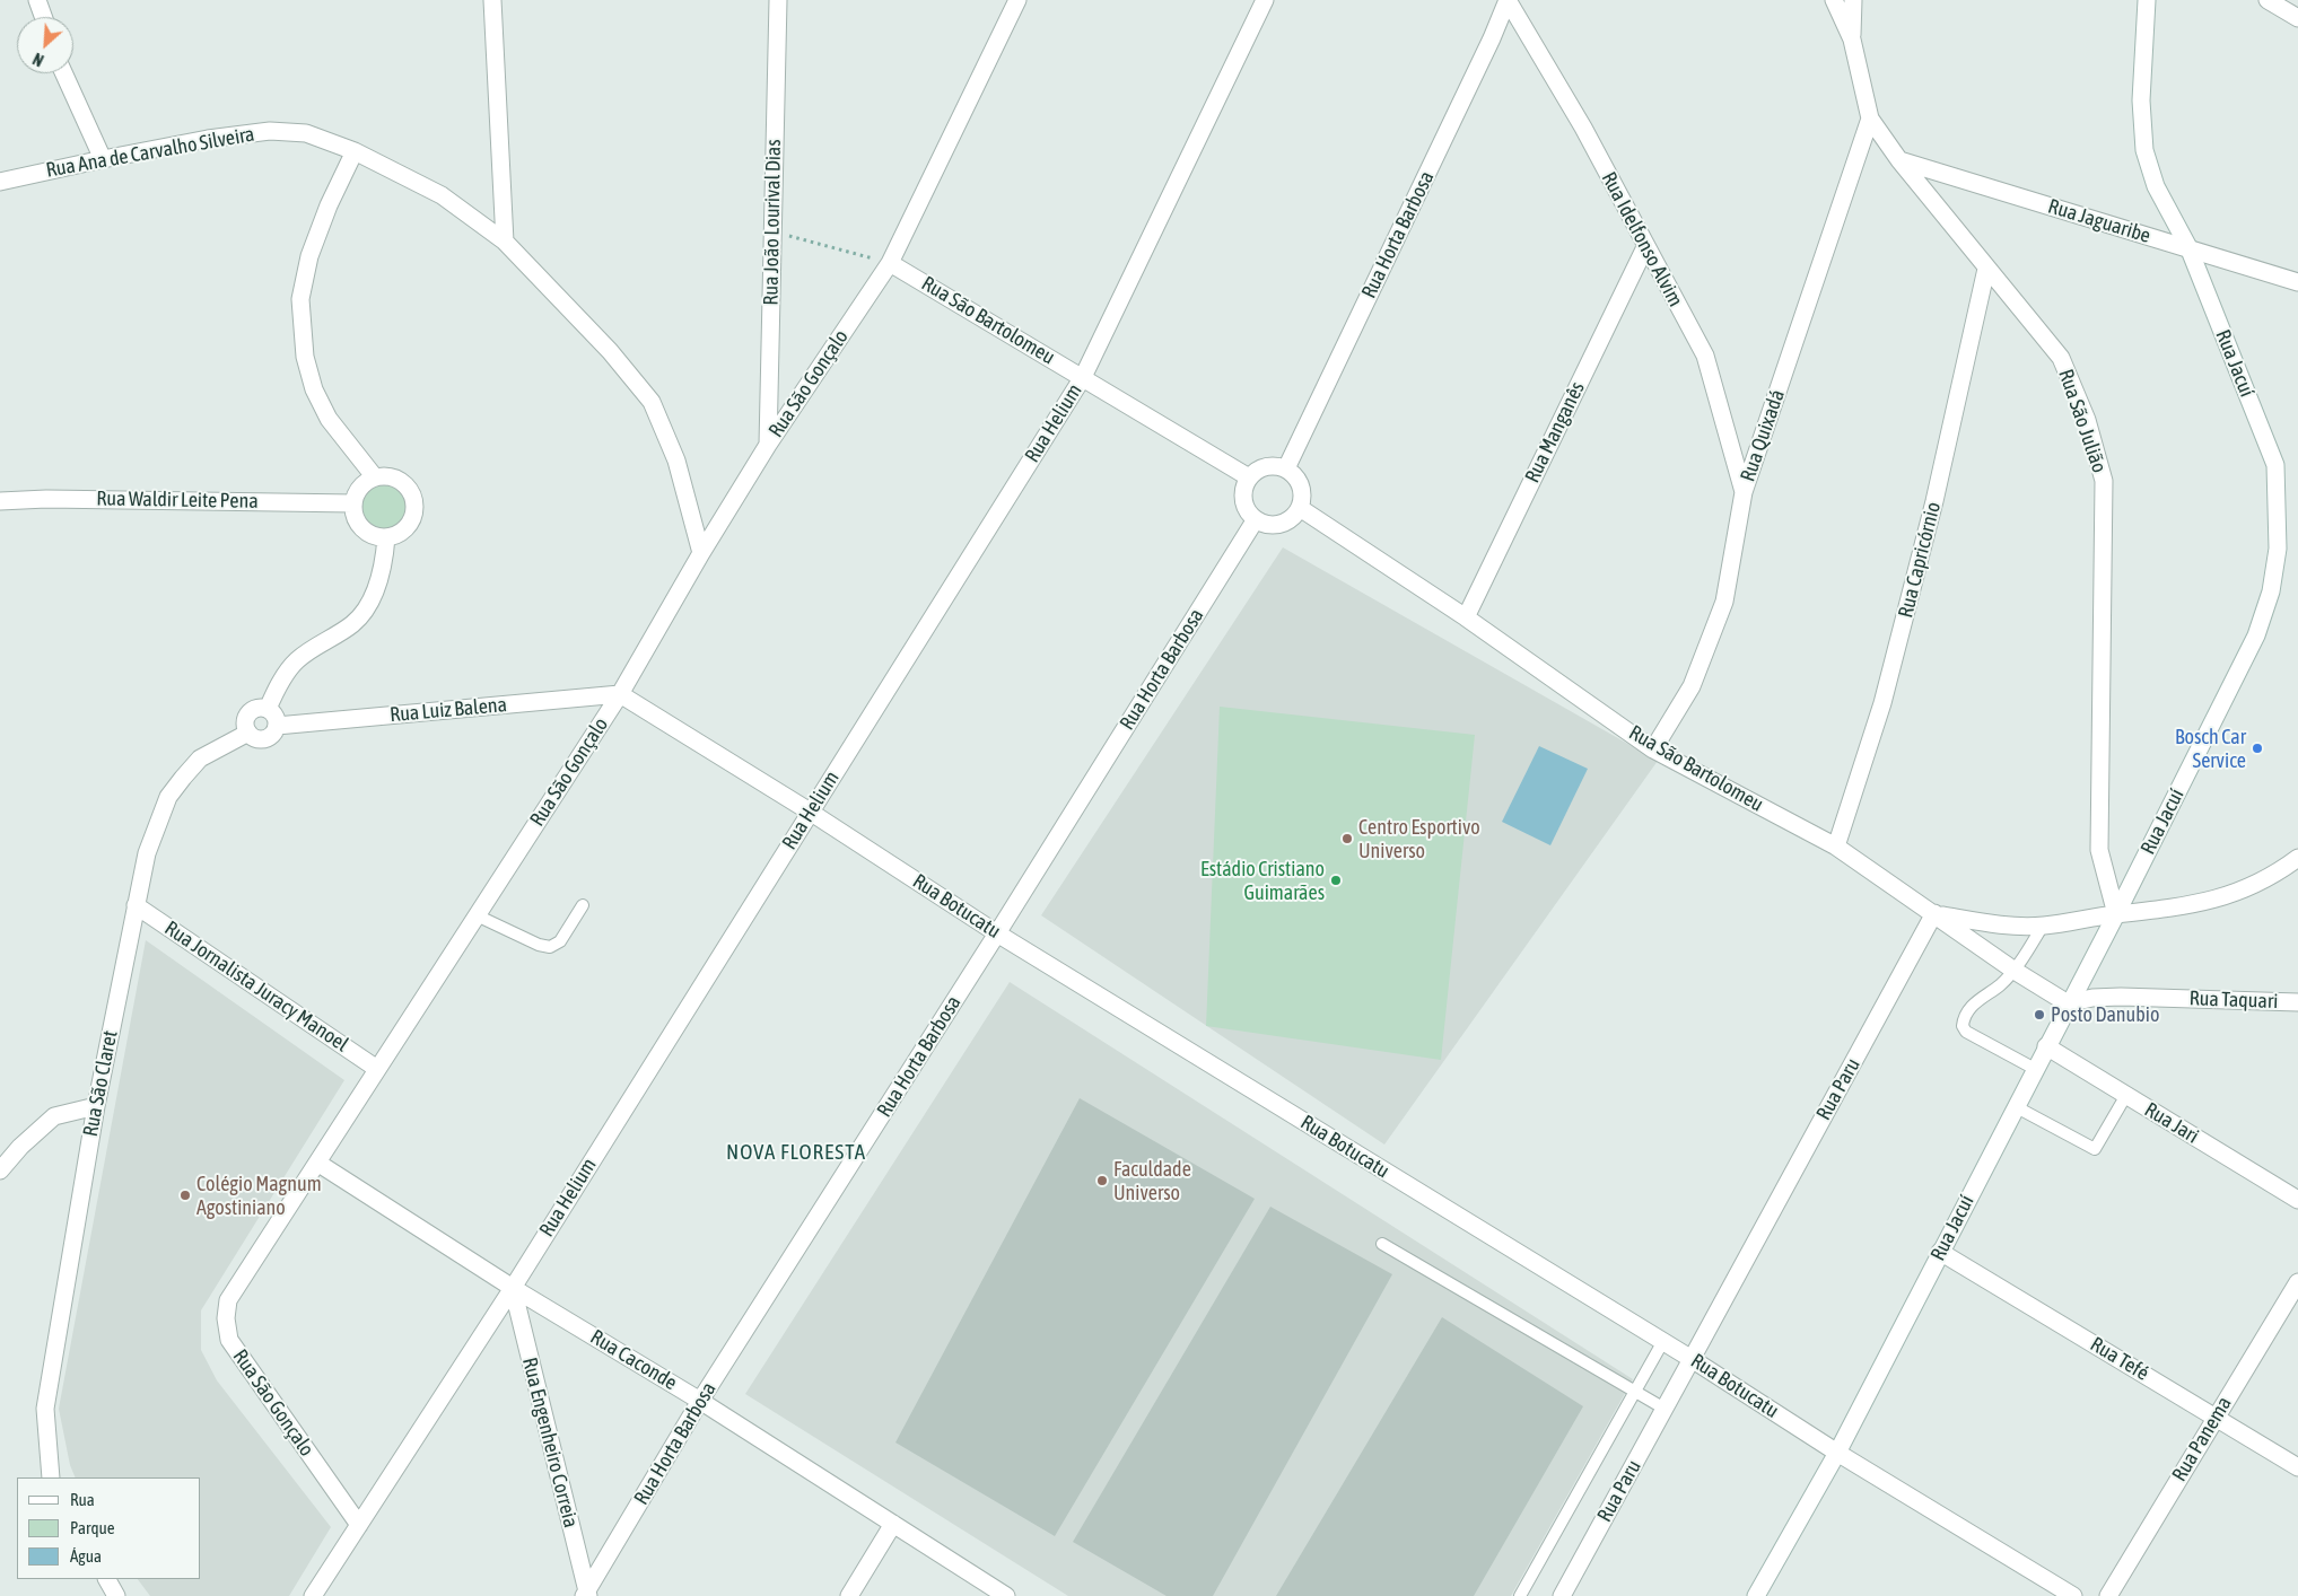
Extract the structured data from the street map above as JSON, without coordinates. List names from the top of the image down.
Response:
{
  "streets": {
    "street": [
      "Rua Ana de Carvalho Silveira",
      "Rua Jaguaribe",
      "Rua João Lourival Dias",
      "Rua Horta Barbosa",
      "Rua Idelfonso Alvim",
      "Rua São Bartolomeu",
      "Rua Jacuí",
      "Rua São Gonçalo",
      "Rua São Julião",
      "Rua Helium",
      "Rua Manganês",
      "Rua Quixadá",
      "Rua Waldir Leite Pena",
      "Rua Capricórnio",
      "Rua Luiz Balena",
      "Rua Botucatu",
      "Rua Jornalista Juracy Manoel",
      "Rua Taquari",
      "Rua São Claret",
      "Rua Paru",
      "Rua Jari",
      "Rua Tefé",
      "Rua Caconde",
      "Rua Panema",
      "Rua Engenheiro Correia"
    ]
  },
  "crossings": [
    ["Rua Ana de Carvalho Silveira", "Rua São Gonçalo"],
    ["Rua Jaguaribe", "Rua Jacuí"],
    ["Rua Jaguaribe", "Rua São Julião"],
    ["Rua João Lourival Dias", "Rua São Gonçalo"],
    ["Rua Horta Barbosa", "Rua Idelfonso Alvim"],
    ["Rua Horta Barbosa", "Rua São Bartolomeu"],
    ["Rua Horta Barbosa", "Rua Botucatu"],
    ["Rua Horta Barbosa", "Rua Caconde"],
    ["Rua Horta Barbosa", "Rua Engenheiro Correia"],
    ["Rua Idelfonso Alvim", "Rua Manganês"],
    ["Rua Idelfonso Alvim", "Rua Quixadá"],
    ["Rua São Bartolomeu", "Rua Jacuí"],
    ["Rua São Bartolomeu", "Rua São Gonçalo"],
    ["Rua São Bartolomeu", "Rua Helium"],
    ["Rua São Bartolomeu", "Rua Manganês"],
    ["Rua São Bartolomeu", "Rua Quixadá"],
    ["Rua São Bartolomeu", "Rua Capricórnio"],
    ["Rua São Bartolomeu", "Rua Taquari"],
    ["Rua São Bartolomeu", "Rua Paru"],
    ["Rua Jacuí", "Rua São Julião"],
    ["Rua Jacuí", "Rua Botucatu"],
    ["Rua Jacuí", "Rua Taquari"],
    ["Rua Jacuí", "Rua Jari"],
    ["Rua Jacuí", "Rua Tefé"],
    ["Rua São Gonçalo", "Rua Helium"],
    ["Rua São Gonçalo", "Rua Luiz Balena"],
    ["Rua São Gonçalo", "Rua Botucatu"],
    ["Rua São Gonçalo", "Rua Jornalista Juracy Manoel"],
    ["Rua São Gonçalo", "Rua Caconde"],
    ["Rua São Julião", "Rua Quixadá"],
    ["Rua São Julião", "Rua Capricórnio"],
    ["Rua Helium", "Rua Botucatu"],
    ["Rua Helium", "Rua Caconde"],
    ["Rua Helium", "Rua Engenheiro Correia"],
    ["Rua Luiz Balena", "Rua Botucatu"],
    ["Rua Luiz Balena", "Rua São Claret"],
    ["Rua Botucatu", "Rua Paru"],
    ["Rua Jornalista Juracy Manoel", "Rua São Claret"],
    ["Rua Tefé", "Rua Panema"],
    ["Rua Caconde", "Rua Engenheiro Correia"]
  ],
  "districts": ["NOVA FLORESTA"],
  "places": [
    "Bosch Car Service",
    "Centro Esportivo Universo",
    "Estádio Cristiano Guimarães",
    "Posto Danubio",
    "Faculdade Universo",
    "Colégio Magnum Agostiniano"
  ],
  "legend": ["Rua", "Parque", "Água"],
  "north": "bottom left"
}
